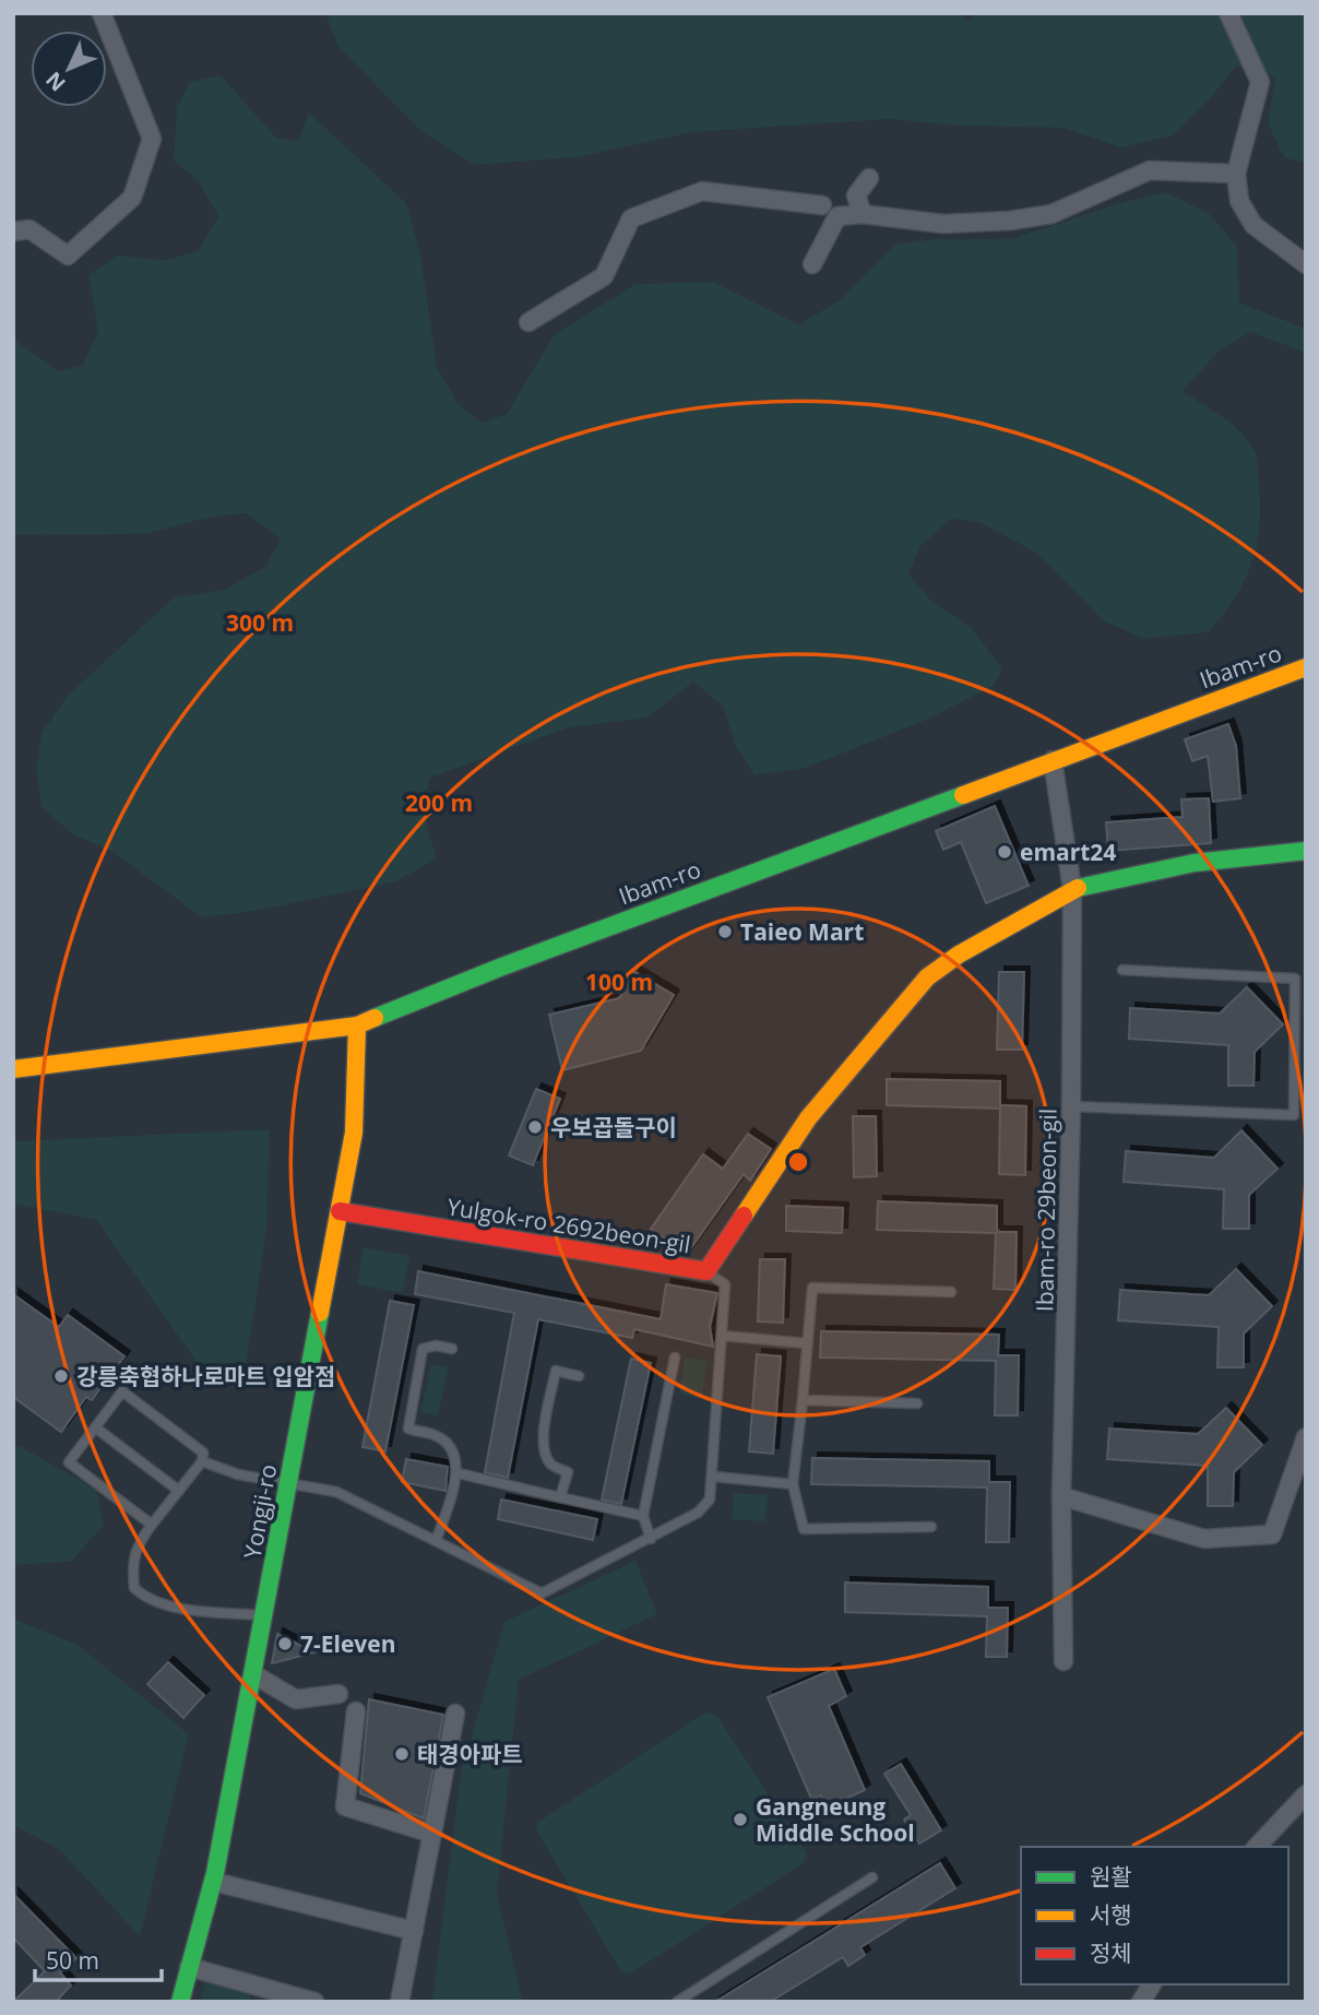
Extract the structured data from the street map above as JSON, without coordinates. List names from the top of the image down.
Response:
{
  "streets": {
    "street": [
      "Ibam-ro",
      "Ibam-ro 29beon-gil",
      "Yulgok-ro 2692beon-gil",
      "Yongji-ro"
    ]
  },
  "crossings": [
    ["Ibam-ro", "Ibam-ro 29beon-gil"],
    ["Ibam-ro", "Yongji-ro"],
    ["Ibam-ro 29beon-gil", "Yulgok-ro 2692beon-gil"],
    ["Yulgok-ro 2692beon-gil", "Yongji-ro"]
  ],
  "places": [
    "emart24",
    "Taieo Mart",
    "우보곱돌구이",
    "강릉축협하나로마트 입암점",
    "7-Eleven",
    "태경아파트",
    "Gangneung Middle School"
  ],
  "legend": ["원활", "서행", "정체"],
  "scale_bar": "50 m",
  "north": "bottom left",
  "rings": ["300 m", "200 m", "100 m"]
}
